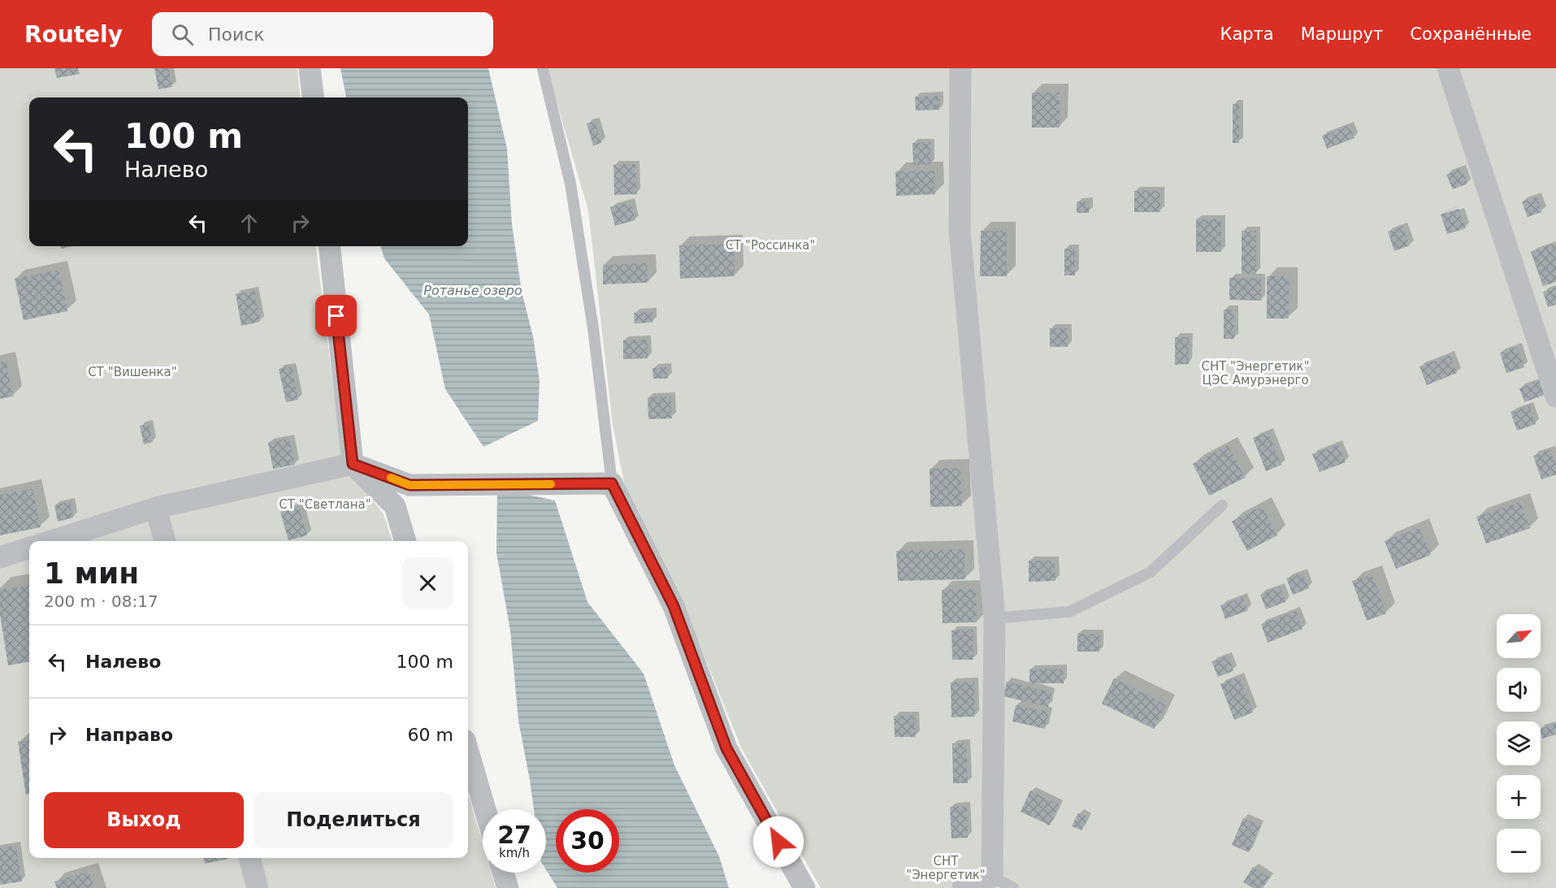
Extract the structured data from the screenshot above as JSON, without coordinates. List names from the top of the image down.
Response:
{
  "water": ["Ротанье озеро"],
  "parks": [
    "СТ \"Россинка\"",
    "СНТ \"Энергетик\" ЦЭС Амурэнерго",
    "СТ \"Вишенка\"",
    "СТ \"Светлана\"",
    "СНТ \"Энергетик\""
  ],
  "north": "top right",
  "page": {
    "header": "Routely",
    "search": "Поиск",
    "nav": ["Карта", "Маршрут", "Сохранённые"],
    "turn": ["100 m", "Налево"],
    "heading": ["1 мин", "200 m · 08:17"],
    "map_buttons": ["+", "−"],
    "list": [
      {
        "name": "Налево",
        "value": "100 m"
      },
      {
        "name": "Направо",
        "value": "60 m"
      }
    ],
    "buttons": ["Выход", "Поделиться"],
    "speed": "27 km/h",
    "limit": "30"
  }
}
